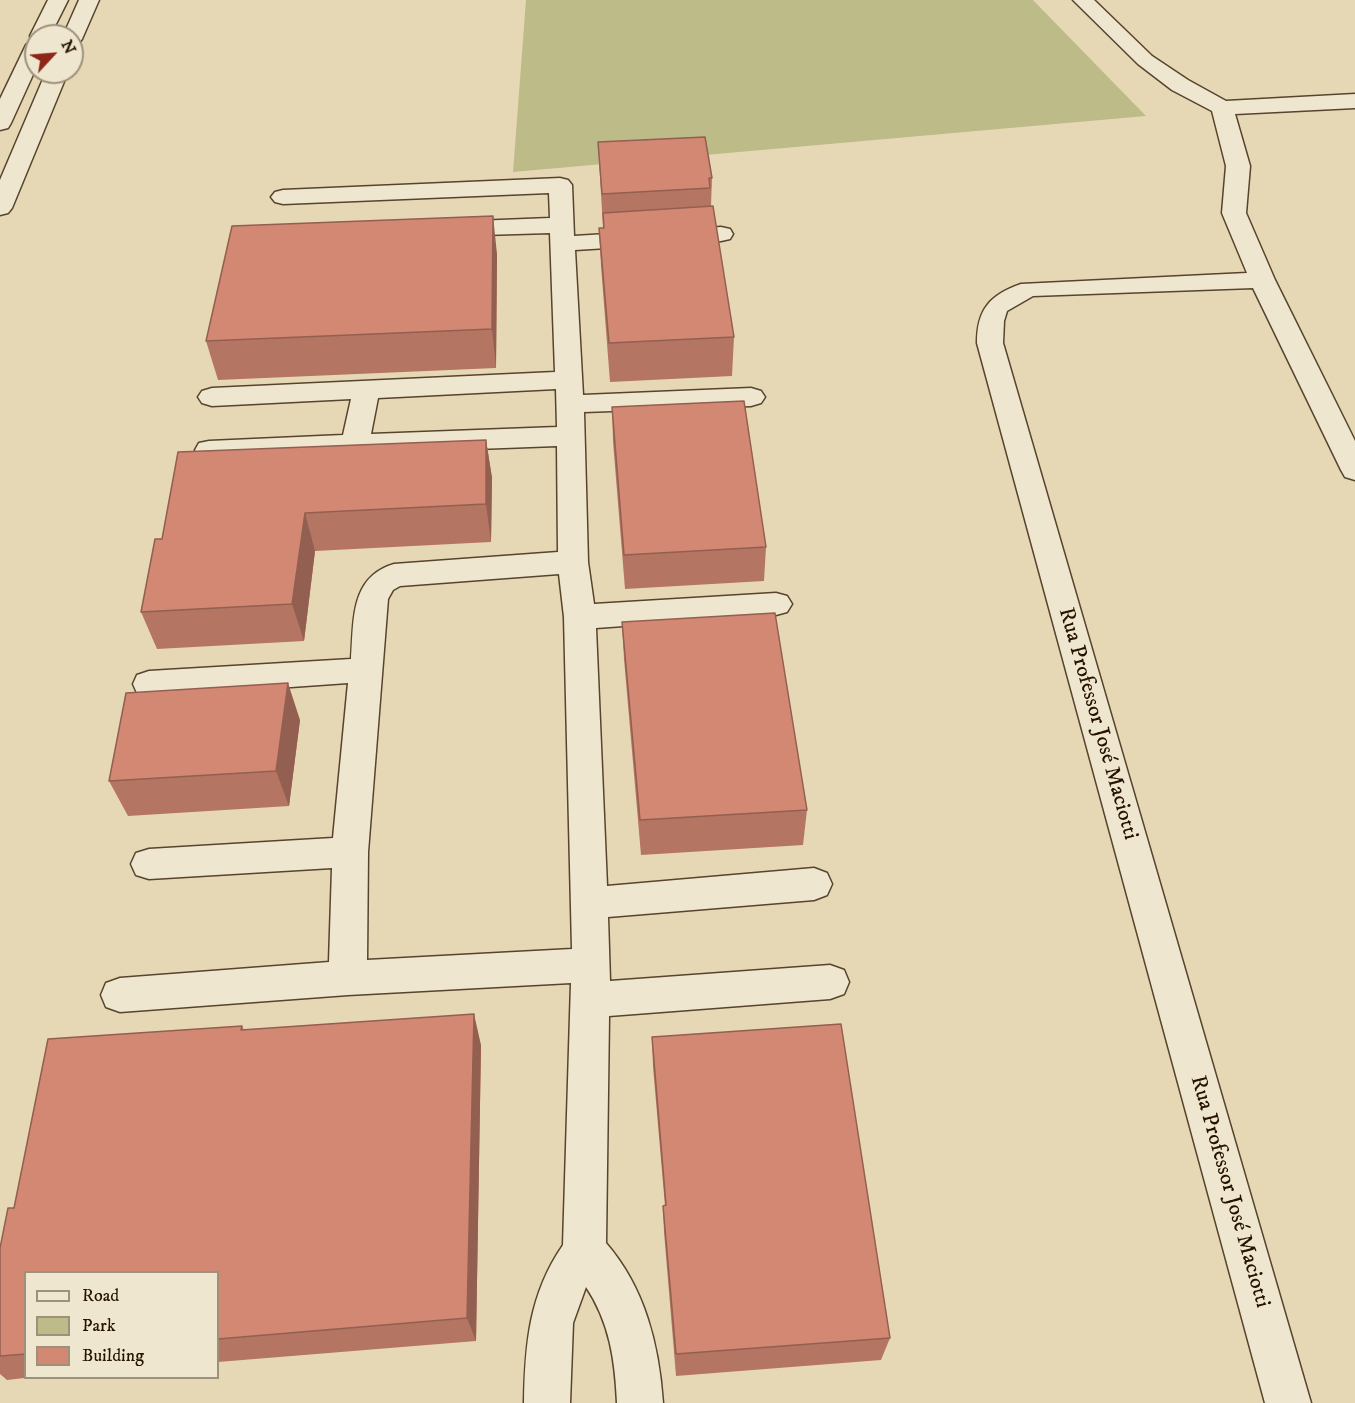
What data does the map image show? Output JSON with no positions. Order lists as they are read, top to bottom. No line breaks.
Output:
{"streets":{"street":["Rua Professor José Maciotti"]},"legend":["Road","Park","Building"],"north":"top right"}
